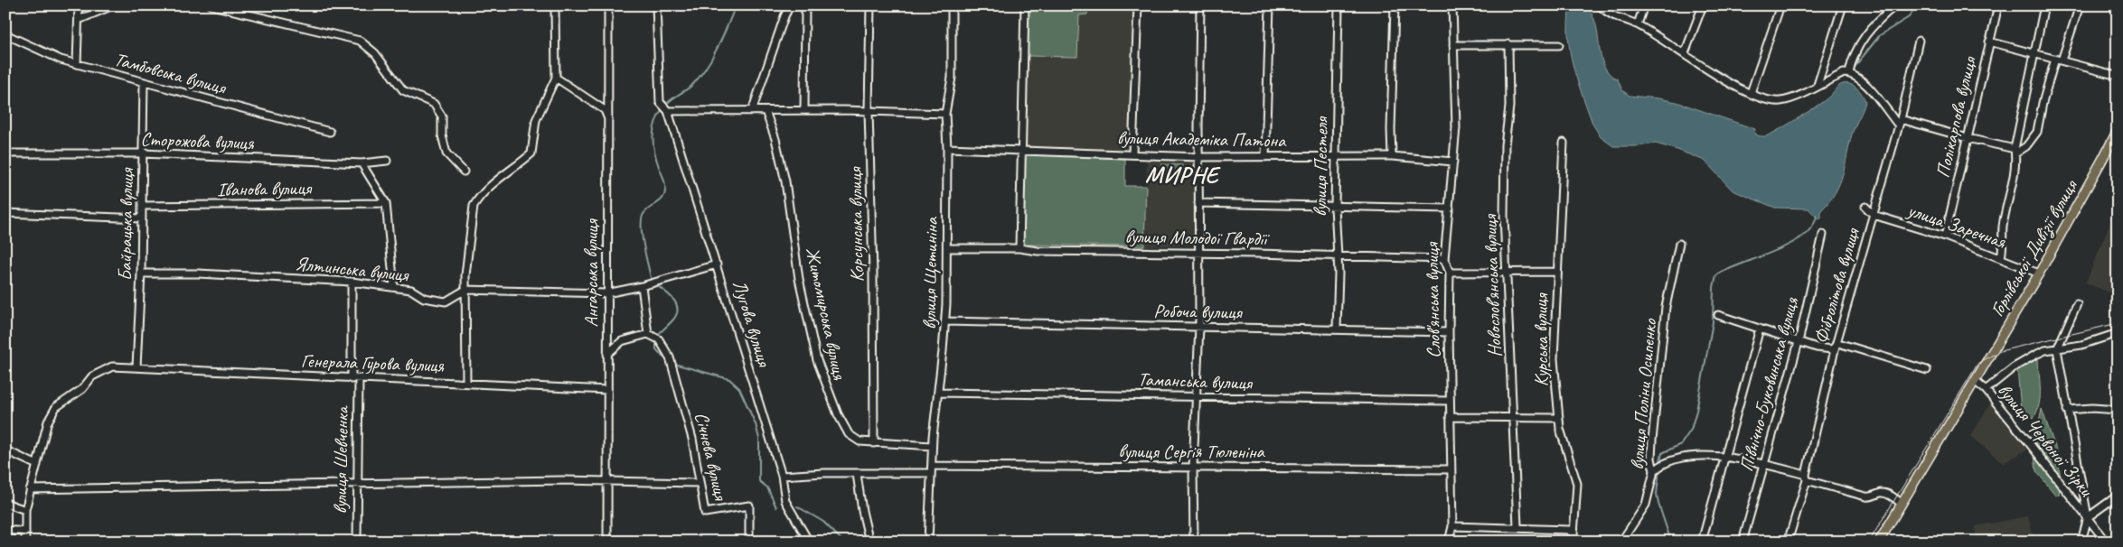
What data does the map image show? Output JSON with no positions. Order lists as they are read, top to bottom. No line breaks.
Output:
{"streets":{"main road":["Горлівської Дивізії вулиця"],"street":["Тамбовська вулиця","Полікарпова вулиця","вулиця Академіка Патона","Сторожова вулиця","вулиця Пестеля","Іванова вулиця","Байрацька вулиця","Корсунська вулиця","улица Заречная","вулиця Молодої Гвардії","Ялтинська вулиця","Ангарська вулиця","вулиця Щетиніна","Новослов'янська вулиця","Фібролітова вулиця","Слов'янська вулиця","Робоча вулиця","Житомирська вулиця","Лугова вулиця","Курська вулиця","Генерала Гурова вулиця","Таманська вулиця","Північно-Буковинська вулиця","вулиця Поліни Осипенко","вулиця Червоної Зірки","вулиця Сергія Тюленіна","Січнева вулиця","вулиця Шевченка"]},"crossings":[["Тамбовська вулиця","Байрацька вулиця"],["Полікарпова вулиця","улица Заречная"],["вулиця Академіка Патона","вулиця Пестеля"],["вулиця Академіка Патона","вулиця Щетиніна"],["вулиця Академіка Патона","Слов'янська вулиця"],["Сторожова вулиця","Байрацька вулиця"],["вулиця Пестеля","вулиця Молодої Гвардії"],["вулиця Пестеля","Робоча вулиця"],["Іванова вулиця","Байрацька вулиця"],["Байрацька вулиця","Ялтинська вулиця"],["Байрацька вулиця","Генерала Гурова вулиця"],["Корсунська вулиця","Житомирська вулиця"],["улица Заречная","Горлівської Дивізії вулиця"],["улица Заречная","Фібролітова вулиця"],["вулиця Молодої Гвардії","вулиця Щетиніна"],["вулиця Молодої Гвардії","Слов'янська вулиця"],["Горлівської Дивізії вулиця","вулиця Червоної Зірки"],["Ялтинська вулиця","вулиця Шевченка"],["Ангарська вулиця","Генерала Гурова вулиця"],["вулиця Щетиніна","Робоча вулиця"],["вулиця Щетиніна","Житомирська вулиця"],["вулиця Щетиніна","Таманська вулиця"],["вулиця Щетиніна","вулиця Сергія Тюленіна"],["Слов'янська вулиця","Робоча вулиця"],["Слов'янська вулиця","Таманська вулиця"],["Слов'янська вулиця","вулиця Сергія Тюленіна"],["Генерала Гурова вулиця","вулиця Шевченка"]],"districts":["МИРНЕ"]}
